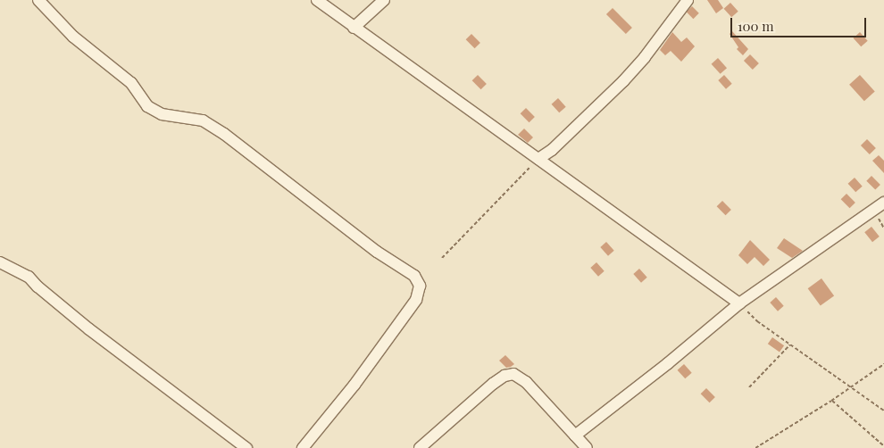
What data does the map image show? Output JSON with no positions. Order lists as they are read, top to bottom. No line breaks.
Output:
{"scale_bar":"100 m"}
